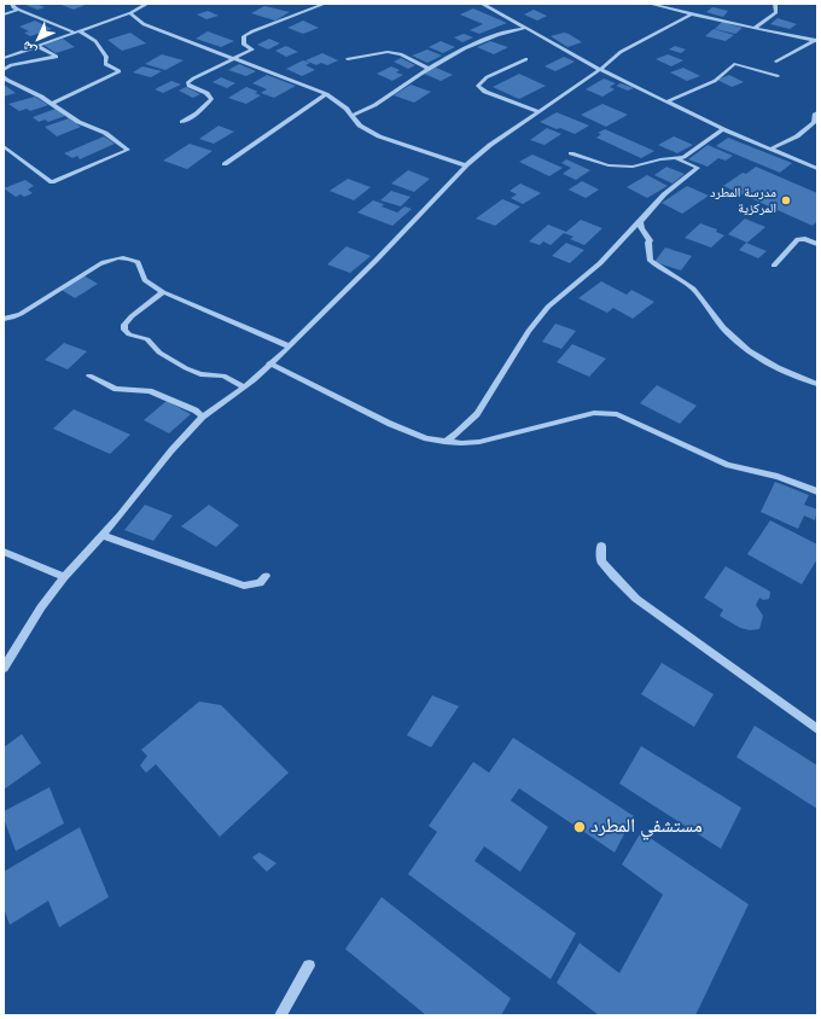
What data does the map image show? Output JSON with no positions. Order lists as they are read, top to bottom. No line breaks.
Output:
{"places":["مدرسة المطرد المركزية","مستشفي المطرد"],"north":"bottom left"}
